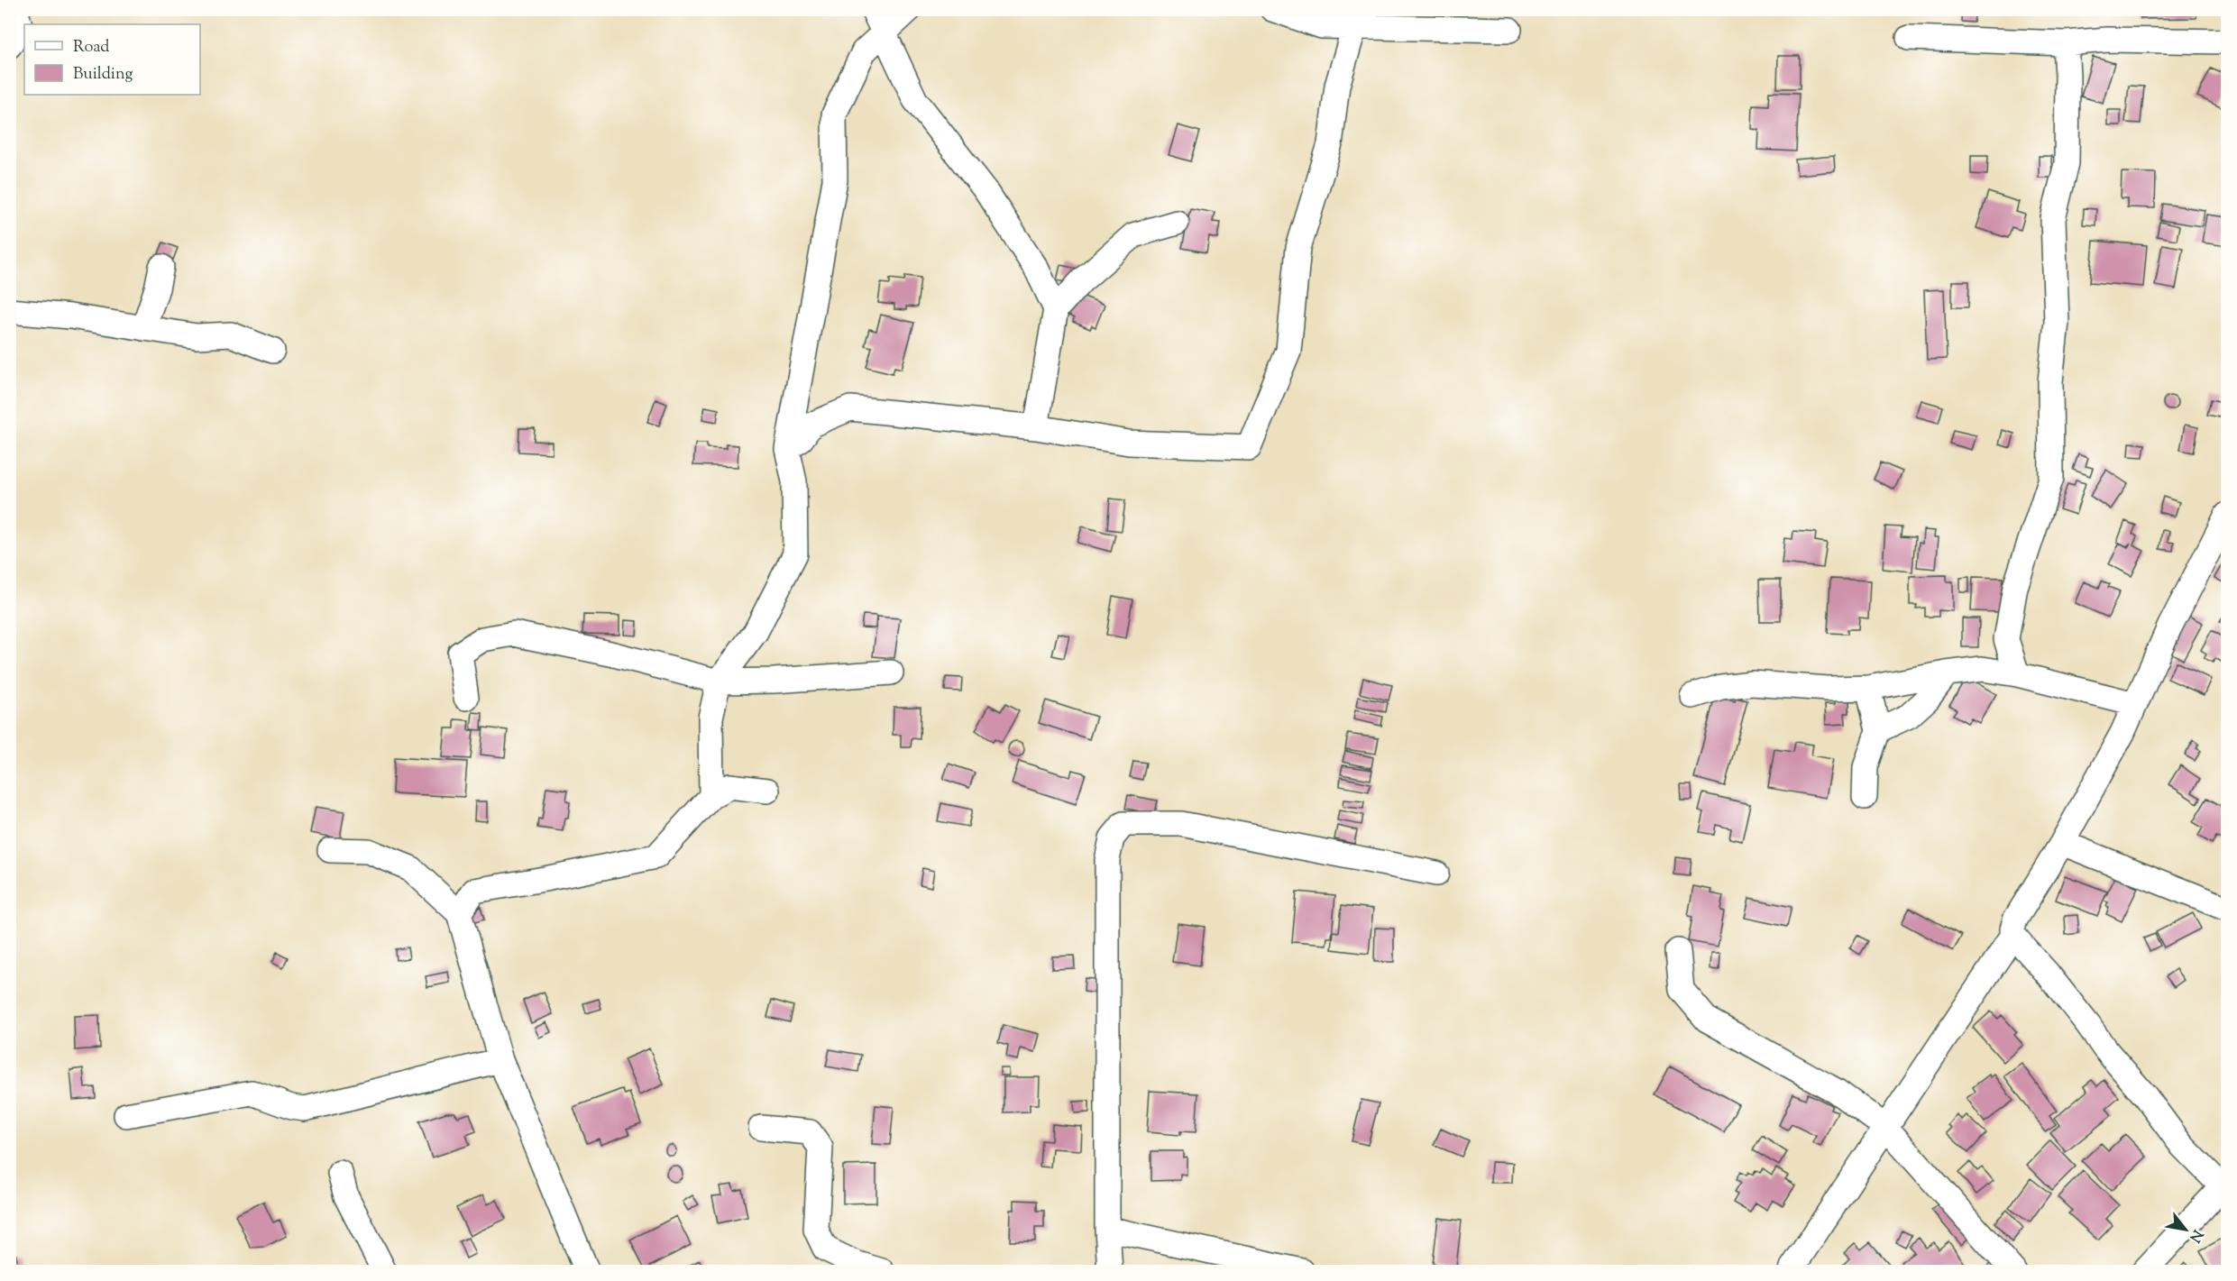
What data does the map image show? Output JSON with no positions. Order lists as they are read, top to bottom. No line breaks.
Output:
{"legend":["Road","Building"],"north":"bottom right"}
